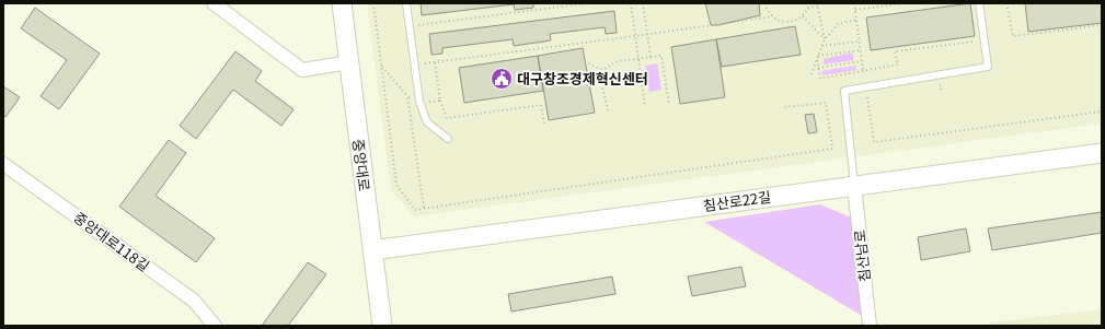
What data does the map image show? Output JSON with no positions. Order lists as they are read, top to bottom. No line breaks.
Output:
{"streets":{"street":["중앙대로","침산로22길","중앙대로118길","침산남로"]},"crossings":[["중앙대로","침산로22길"],["침산로22길","침산남로"]],"places":{"public building":["대구창조경제혁신센터"]}}
